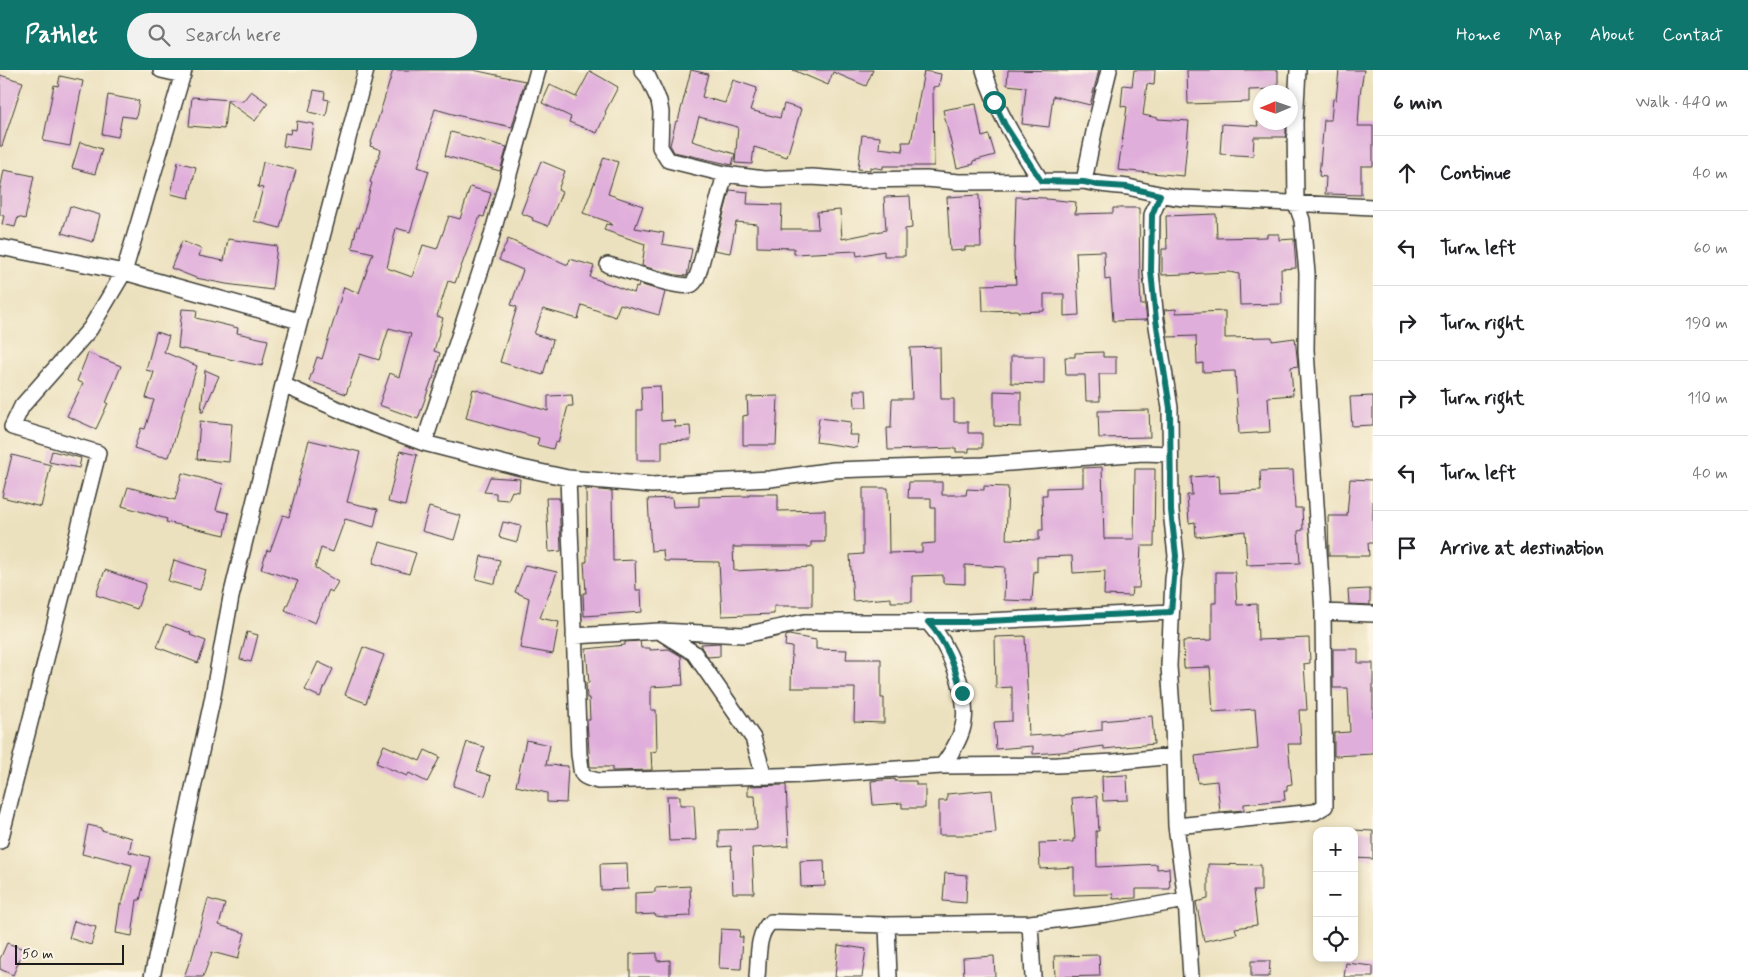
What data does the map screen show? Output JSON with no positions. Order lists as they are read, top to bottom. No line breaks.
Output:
{"scale_bar":"50 m","north":"left","page":{"header":"Pathlet","search":"Search here","nav":["Home","Map","About","Contact"],"heading":["6 min","Walk · 440 m"],"list":[["Continue","40 m"],["Turn left","60 m"],["Turn right","190 m"],["Turn right","110 m"],["Turn left","40 m"],"Arrive at destination"],"map_buttons":["+","−"],"scale":"50 m"}}
